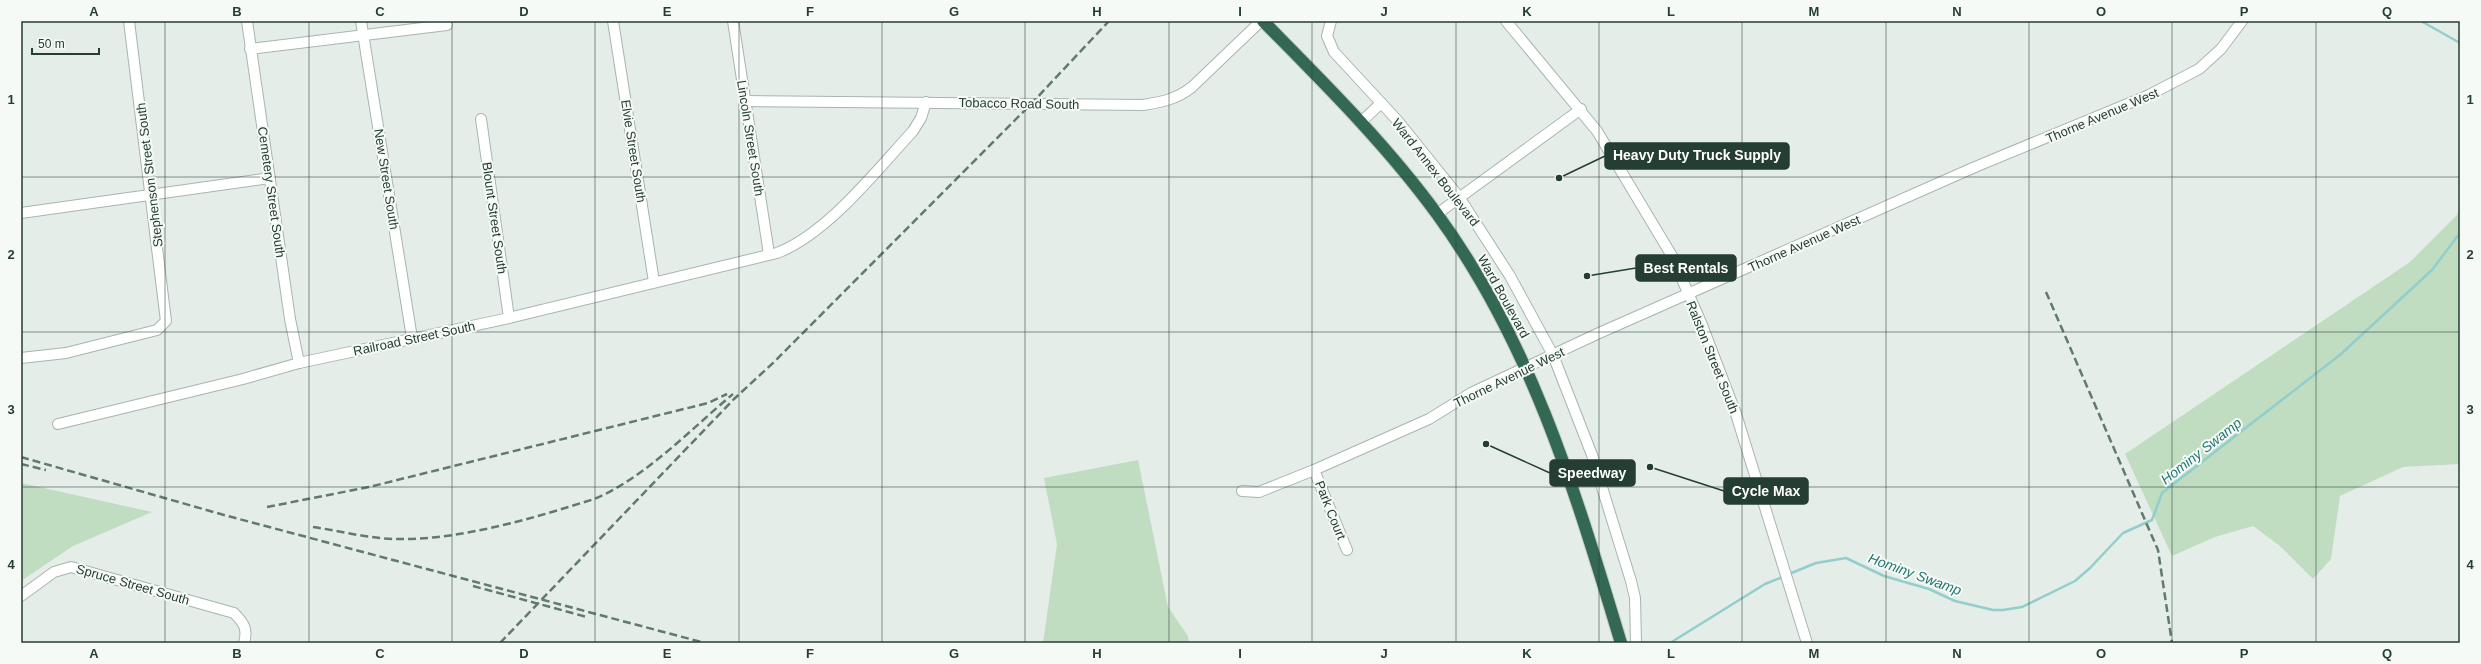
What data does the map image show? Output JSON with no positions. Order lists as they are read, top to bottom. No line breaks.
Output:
{"streets":{"highway":["Ward Boulevard"],"street":["Tobacco Road South","Thorne Avenue West","Lincoln Street South","Elvie Street South","Ward Annex Boulevard","Stephenson Street South","New Street South","Cemetery Street South","Blount Street South","Railroad Street South","Ralston Street South","Park Court","Spruce Street South"]},"crossings":[["Tobacco Road South","Lincoln Street South"],["Tobacco Road South","Ward Boulevard"],["Tobacco Road South","Railroad Street South"],["Thorne Avenue West","Ward Annex Boulevard"],["Thorne Avenue West","Ward Boulevard"],["Thorne Avenue West","Ralston Street South"],["Thorne Avenue West","Park Court"],["Lincoln Street South","Railroad Street South"],["Elvie Street South","Railroad Street South"],["New Street South","Railroad Street South"],["Cemetery Street South","Railroad Street South"],["Blount Street South","Railroad Street South"]],"water":["Hominy Swamp"],"places":["Heavy Duty Truck Supply","Best Rentals","Speedway","Cycle Max"],"scale_bar":"50 m","grid":{"columns":["A","B","C","D","E","F","G","H","I","J","K","L","M","N","O","P","Q"],"rows":["1","2","3","4"]}}
